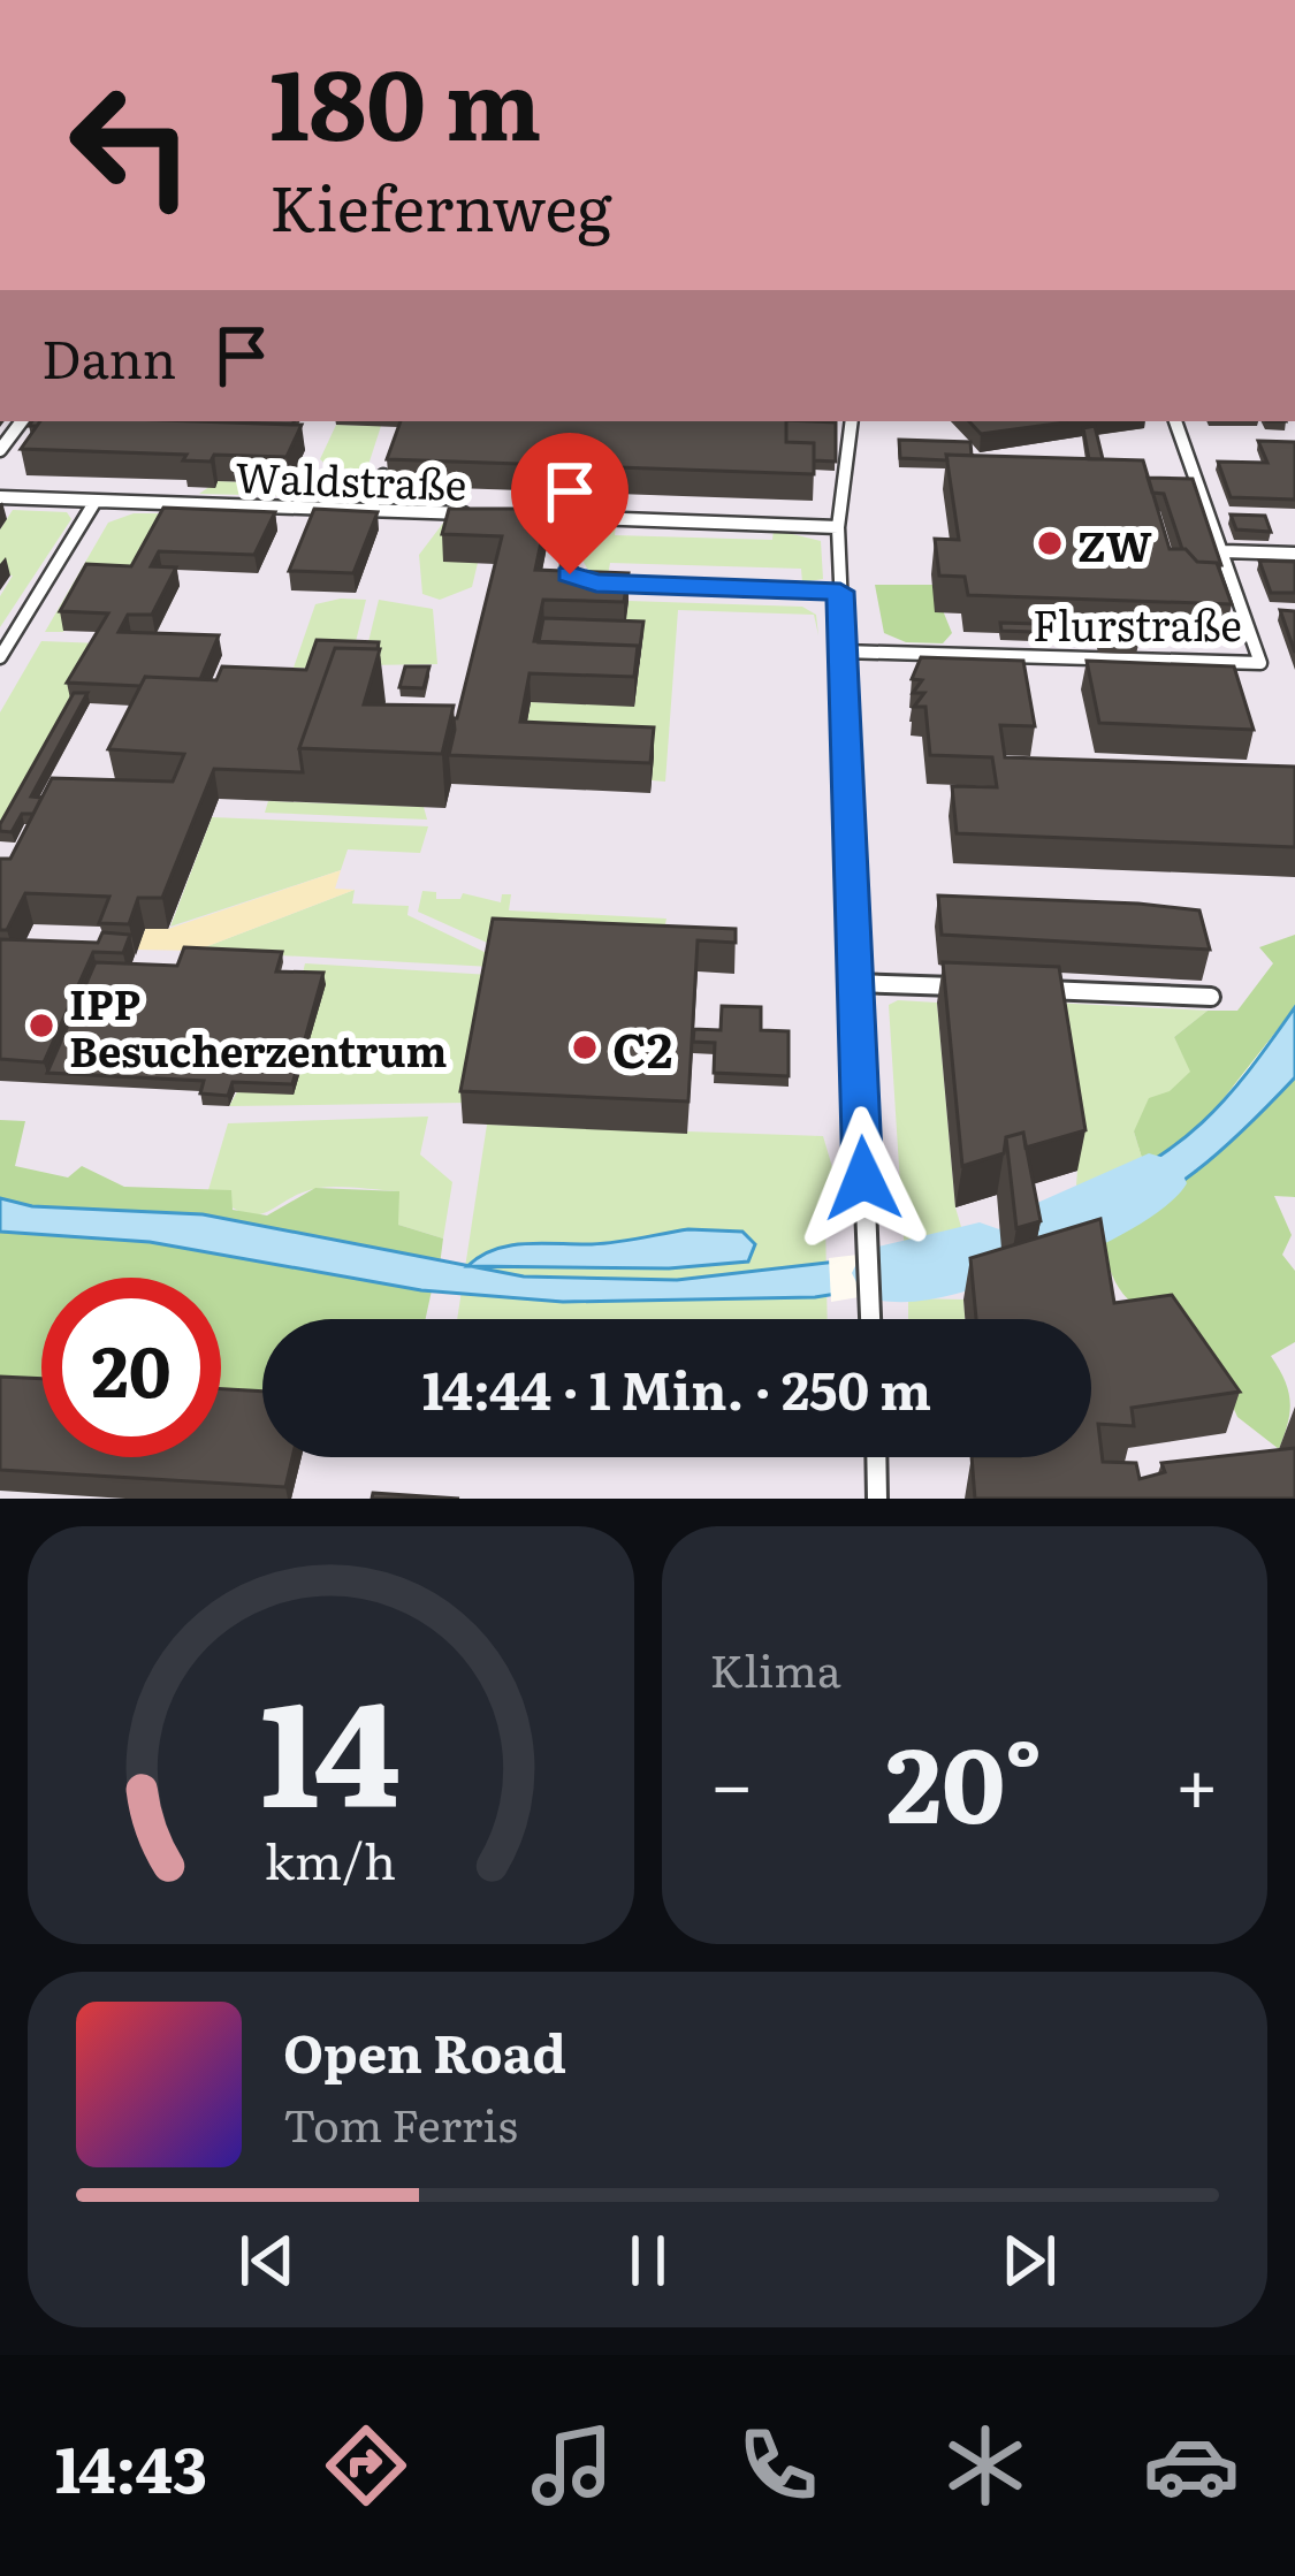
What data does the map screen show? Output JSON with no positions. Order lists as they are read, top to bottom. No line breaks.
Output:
{"streets":{"lane":["Waldstraße","Flurstraße"]},"places":["ZW","IPP Besucherzentrum","C2"],"page":{"turn":["180 m","Kiefernweg"],"then":"Dann","limit":"20","trip":"14:44 · 1 Min. · 250 m","tile":"Klima","heat":["−","20°","+"],"song":["Open Road","Tom Ferris"],"tabs":"14:43","gauge":["14","km/h"]}}
